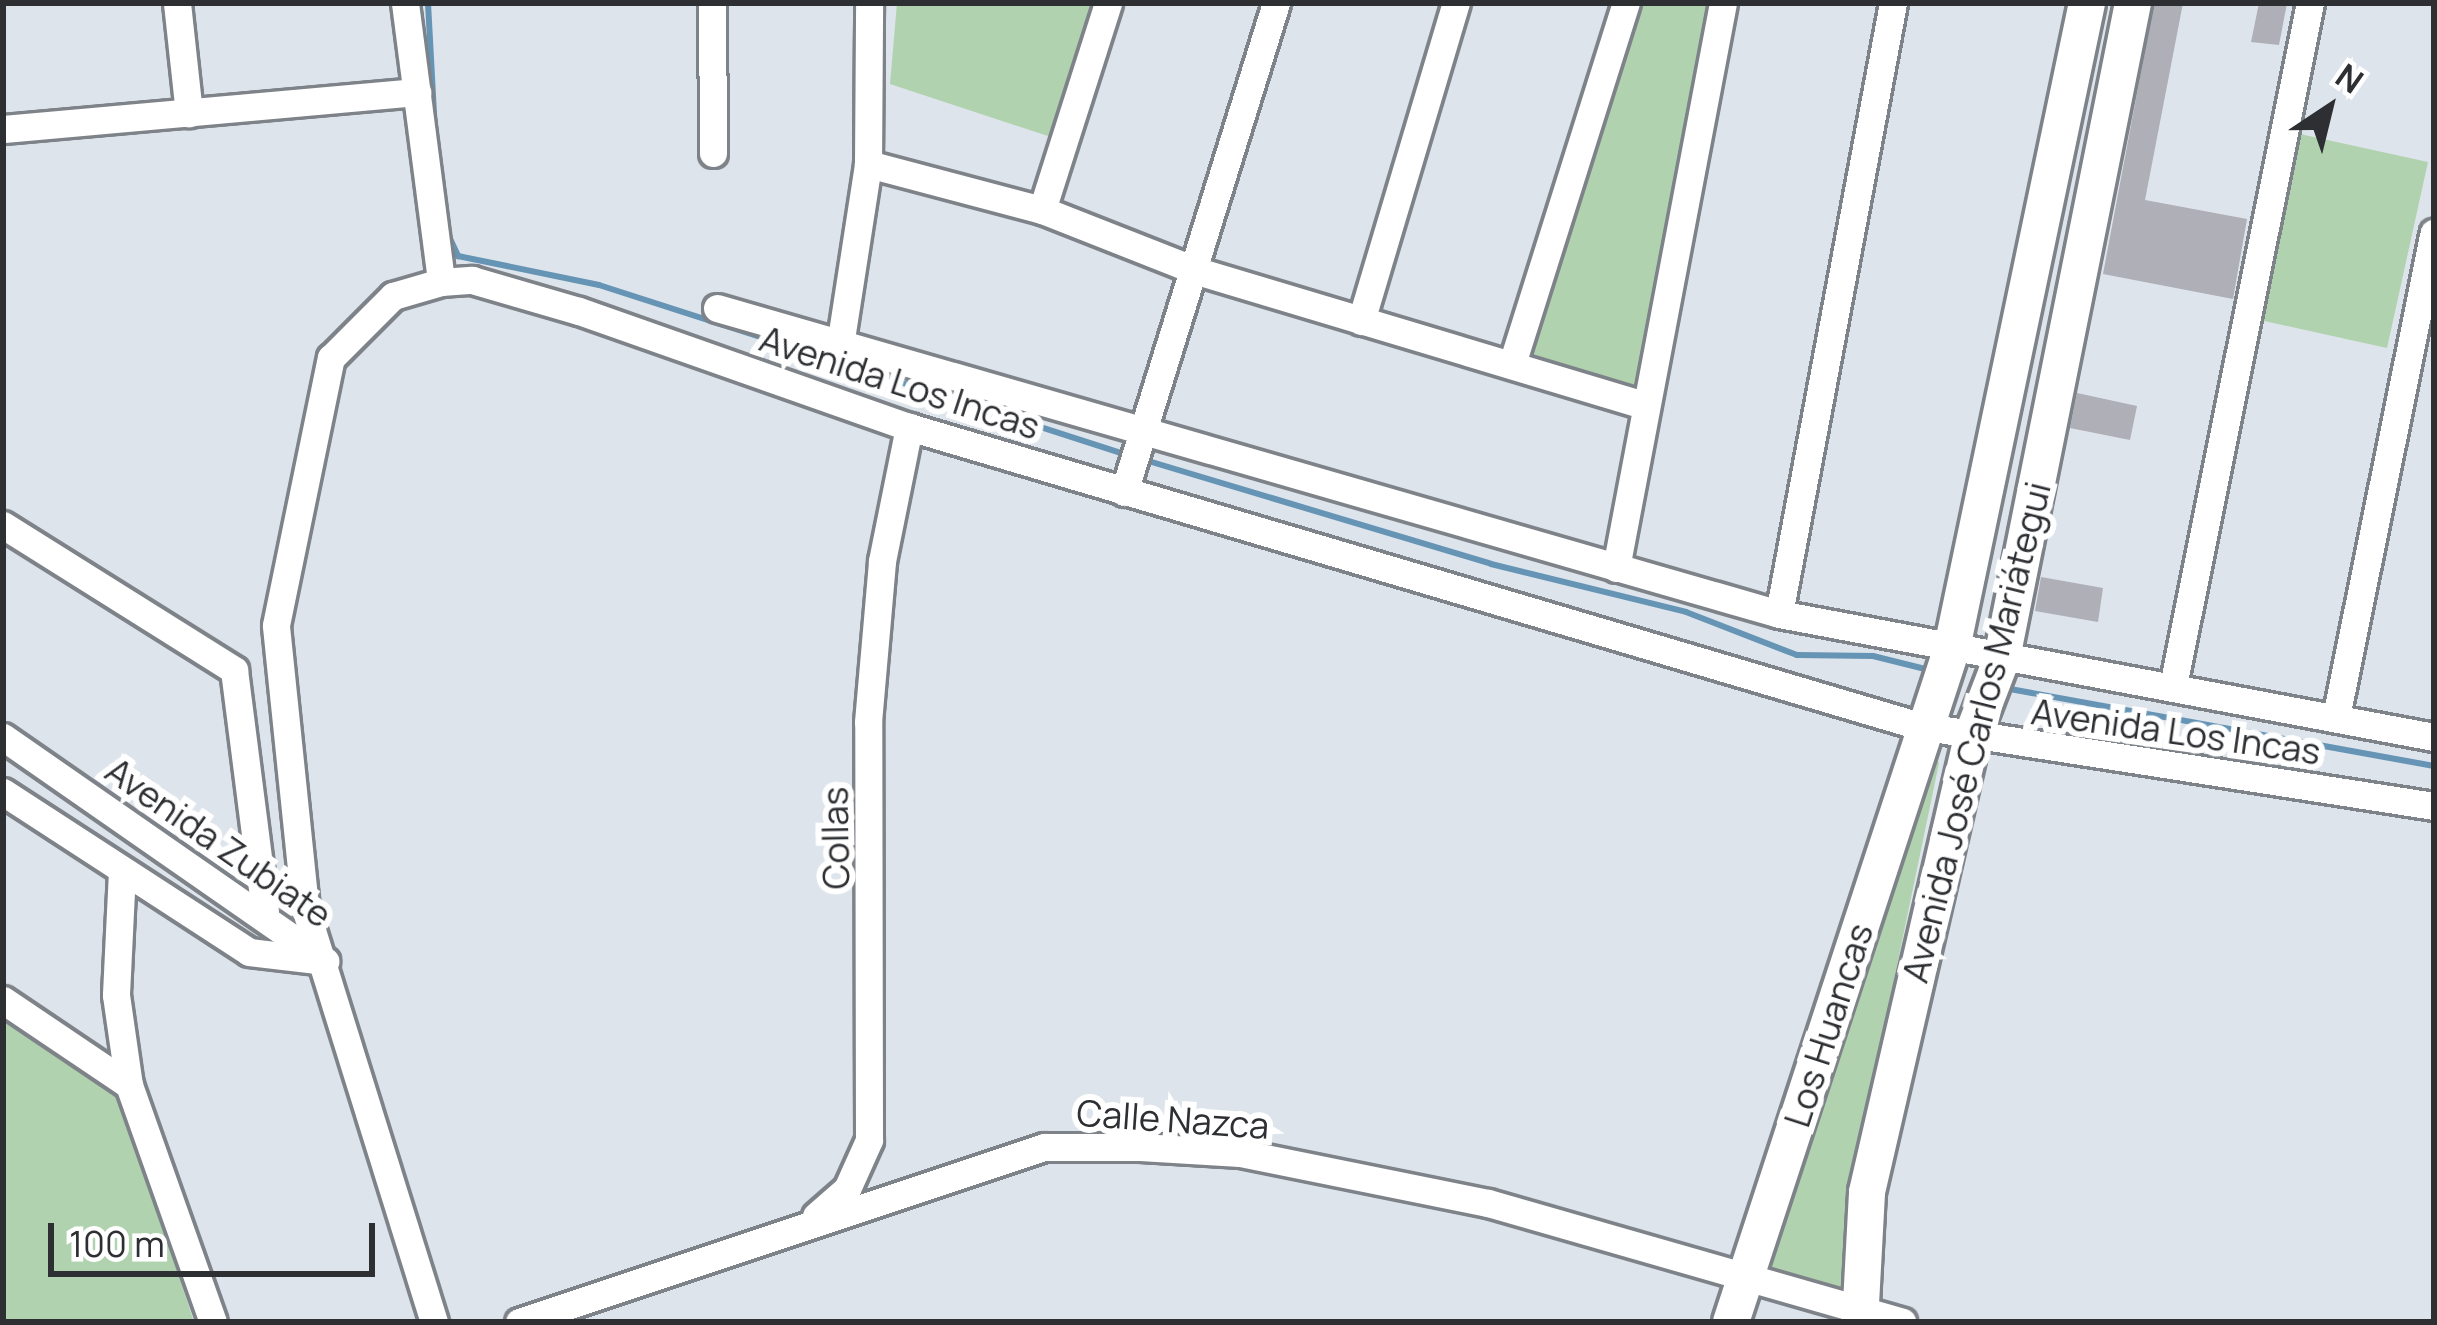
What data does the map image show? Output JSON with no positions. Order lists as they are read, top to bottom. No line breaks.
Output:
{"streets":{"main road":["Avenida José Carlos Mariátegui","Los Huancas"],"street":["Avenida Los Incas","Collas","Avenida Zubiate","Calle Nazca"]},"crossings":[["Avenida Los Incas","Avenida José Carlos Mariátegui"],["Avenida Los Incas","Collas"],["Avenida Los Incas","Avenida Zubiate"],["Avenida Los Incas","Los Huancas"],["Avenida José Carlos Mariátegui","Los Huancas"],["Avenida José Carlos Mariátegui","Calle Nazca"],["Collas","Calle Nazca"],["Los Huancas","Calle Nazca"]],"scale_bar":"100 m","north":"top right"}
